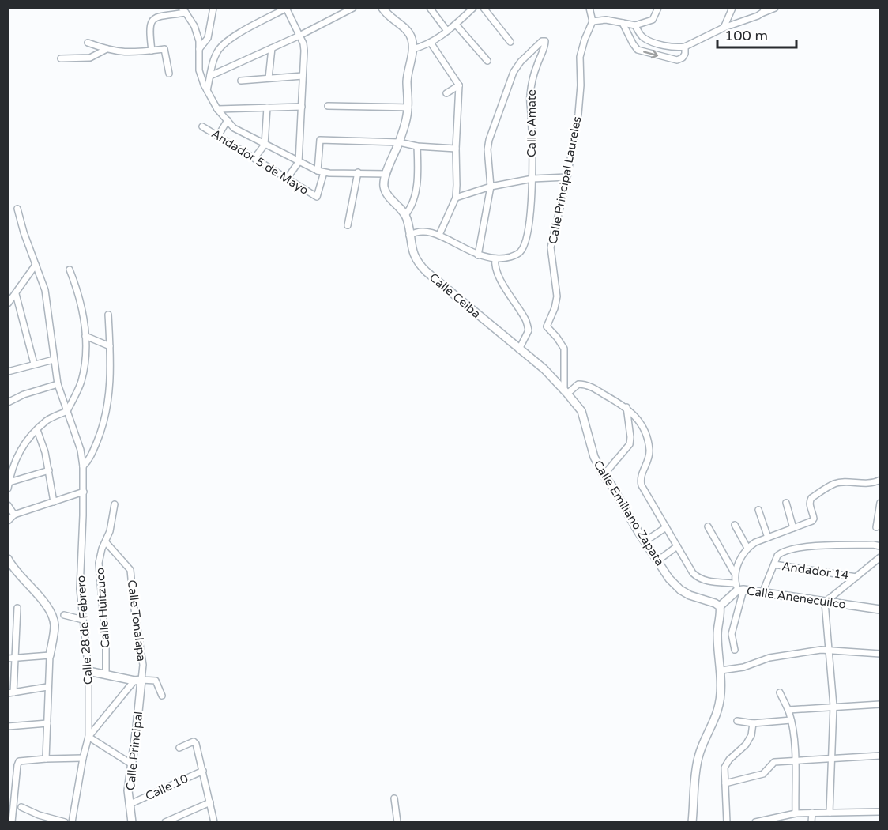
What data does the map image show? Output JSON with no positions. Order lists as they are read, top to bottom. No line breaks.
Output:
{"streets":{"street":["Calle Amate","Andador 5 de Mayo","Calle Principal Laureles","Calle Ceiba","Calle Emiliano Zapata","Andador 14","Calle Anenecuilco","Calle Huitzuco","Calle Tonalapa","Calle 28 de Febrero","Calle Principal","Calle 10"]},"crossings":[["Calle Principal Laureles","Calle Ceiba"],["Calle Principal Laureles","Calle Emiliano Zapata"],["Calle Ceiba","Calle Emiliano Zapata"],["Calle Emiliano Zapata","Calle Anenecuilco"],["Calle Huitzuco","Calle Tonalapa"],["Calle Tonalapa","Calle Principal"],["Calle Principal","Calle 10"]],"scale_bar":"100 m"}
